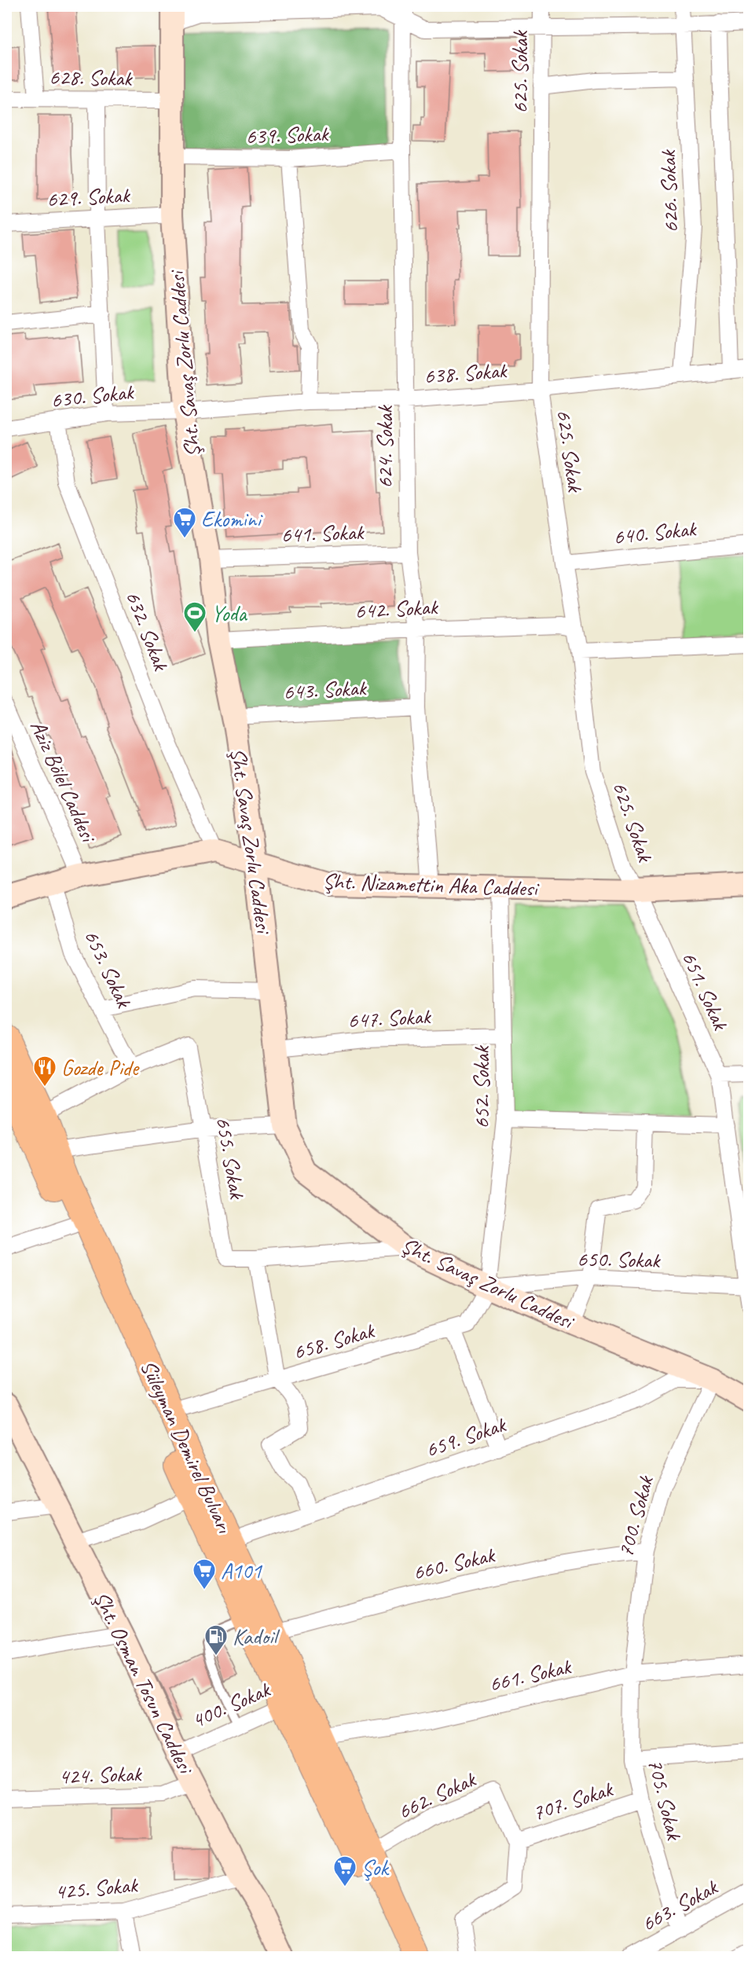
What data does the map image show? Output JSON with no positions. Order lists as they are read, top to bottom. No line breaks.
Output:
{"streets":{"main road":["Süleyman Demirel Bulvarı"],"street":["625. Sokak","628. Sokak","639. Sokak","626. Sokak","629. Sokak","Şht. Savaş Zorlu Caddesi","638. Sokak","630. Sokak","624. Sokak","640. Sokak","641. Sokak","642. Sokak","632. Sokak","643. Sokak","Aziz Bölel Caddesi","Şht. Nizamettin Aka Caddesi","653. Sokak","651. Sokak","647. Sokak","652. Sokak","655. Sokak","650. Sokak","658. Sokak","659. Sokak","700. Sokak","660. Sokak","661. Sokak","Şht. Osman Tosun Caddesi","400. Sokak","424. Sokak","662. Sokak","705. Sokak","707. Sokak","425. Sokak","663. Sokak"]},"crossings":[["625. Sokak","638. Sokak"],["625. Sokak","640. Sokak"],["625. Sokak","642. Sokak"],["625. Sokak","Şht. Nizamettin Aka Caddesi"],["625. Sokak","651. Sokak"],["628. Sokak","Şht. Savaş Zorlu Caddesi"],["639. Sokak","Şht. Savaş Zorlu Caddesi"],["639. Sokak","624. Sokak"],["626. Sokak","638. Sokak"],["629. Sokak","Şht. Savaş Zorlu Caddesi"],["Şht. Savaş Zorlu Caddesi","638. Sokak"],["Şht. Savaş Zorlu Caddesi","630. Sokak"],["Şht. Savaş Zorlu Caddesi","641. Sokak"],["Şht. Savaş Zorlu Caddesi","642. Sokak"],["Şht. Savaş Zorlu Caddesi","643. Sokak"],["Şht. Savaş Zorlu Caddesi","Şht. Nizamettin Aka Caddesi"],["Şht. Savaş Zorlu Caddesi","647. Sokak"],["Şht. Savaş Zorlu Caddesi","652. Sokak"],["Şht. Savaş Zorlu Caddesi","655. Sokak"],["Şht. Savaş Zorlu Caddesi","650. Sokak"],["Şht. Savaş Zorlu Caddesi","658. Sokak"],["Şht. Savaş Zorlu Caddesi","659. Sokak"],["Şht. Savaş Zorlu Caddesi","700. Sokak"],["638. Sokak","630. Sokak"],["638. Sokak","624. Sokak"],["630. Sokak","632. Sokak"],["624. Sokak","641. Sokak"],["624. Sokak","642. Sokak"],["624. Sokak","643. Sokak"],["624. Sokak","Şht. Nizamettin Aka Caddesi"],["632. Sokak","Şht. Nizamettin Aka Caddesi"],["Aziz Bölel Caddesi","Şht. Nizamettin Aka Caddesi"],["Şht. Nizamettin Aka Caddesi","653. Sokak"],["Şht. Nizamettin Aka Caddesi","651. Sokak"],["Şht. Nizamettin Aka Caddesi","652. Sokak"],["653. Sokak","655. Sokak"],["651. Sokak","650. Sokak"],["647. Sokak","652. Sokak"],["652. Sokak","650. Sokak"],["652. Sokak","658. Sokak"],["655. Sokak","Süleyman Demirel Bulvarı"],["650. Sokak","658. Sokak"],["658. Sokak","Süleyman Demirel Bulvarı"],["659. Sokak","Süleyman Demirel Bulvarı"],["659. Sokak","700. Sokak"],["Süleyman Demirel Bulvarı","660. Sokak"],["Süleyman Demirel Bulvarı","661. Sokak"],["Süleyman Demirel Bulvarı","400. Sokak"],["Süleyman Demirel Bulvarı","662. Sokak"],["700. Sokak","660. Sokak"],["700. Sokak","661. Sokak"],["700. Sokak","705. Sokak"],["661. Sokak","705. Sokak"],["Şht. Osman Tosun Caddesi","400. Sokak"],["Şht. Osman Tosun Caddesi","424. Sokak"],["Şht. Osman Tosun Caddesi","425. Sokak"],["662. Sokak","707. Sokak"],["705. Sokak","707. Sokak"],["705. Sokak","663. Sokak"]],"places":{"supermarket":["Ekomini","A101","Şok"],"sports":["Yoda"],"restaurant":["Gozde Pide"],"fuel station":["Kadoil"]}}
